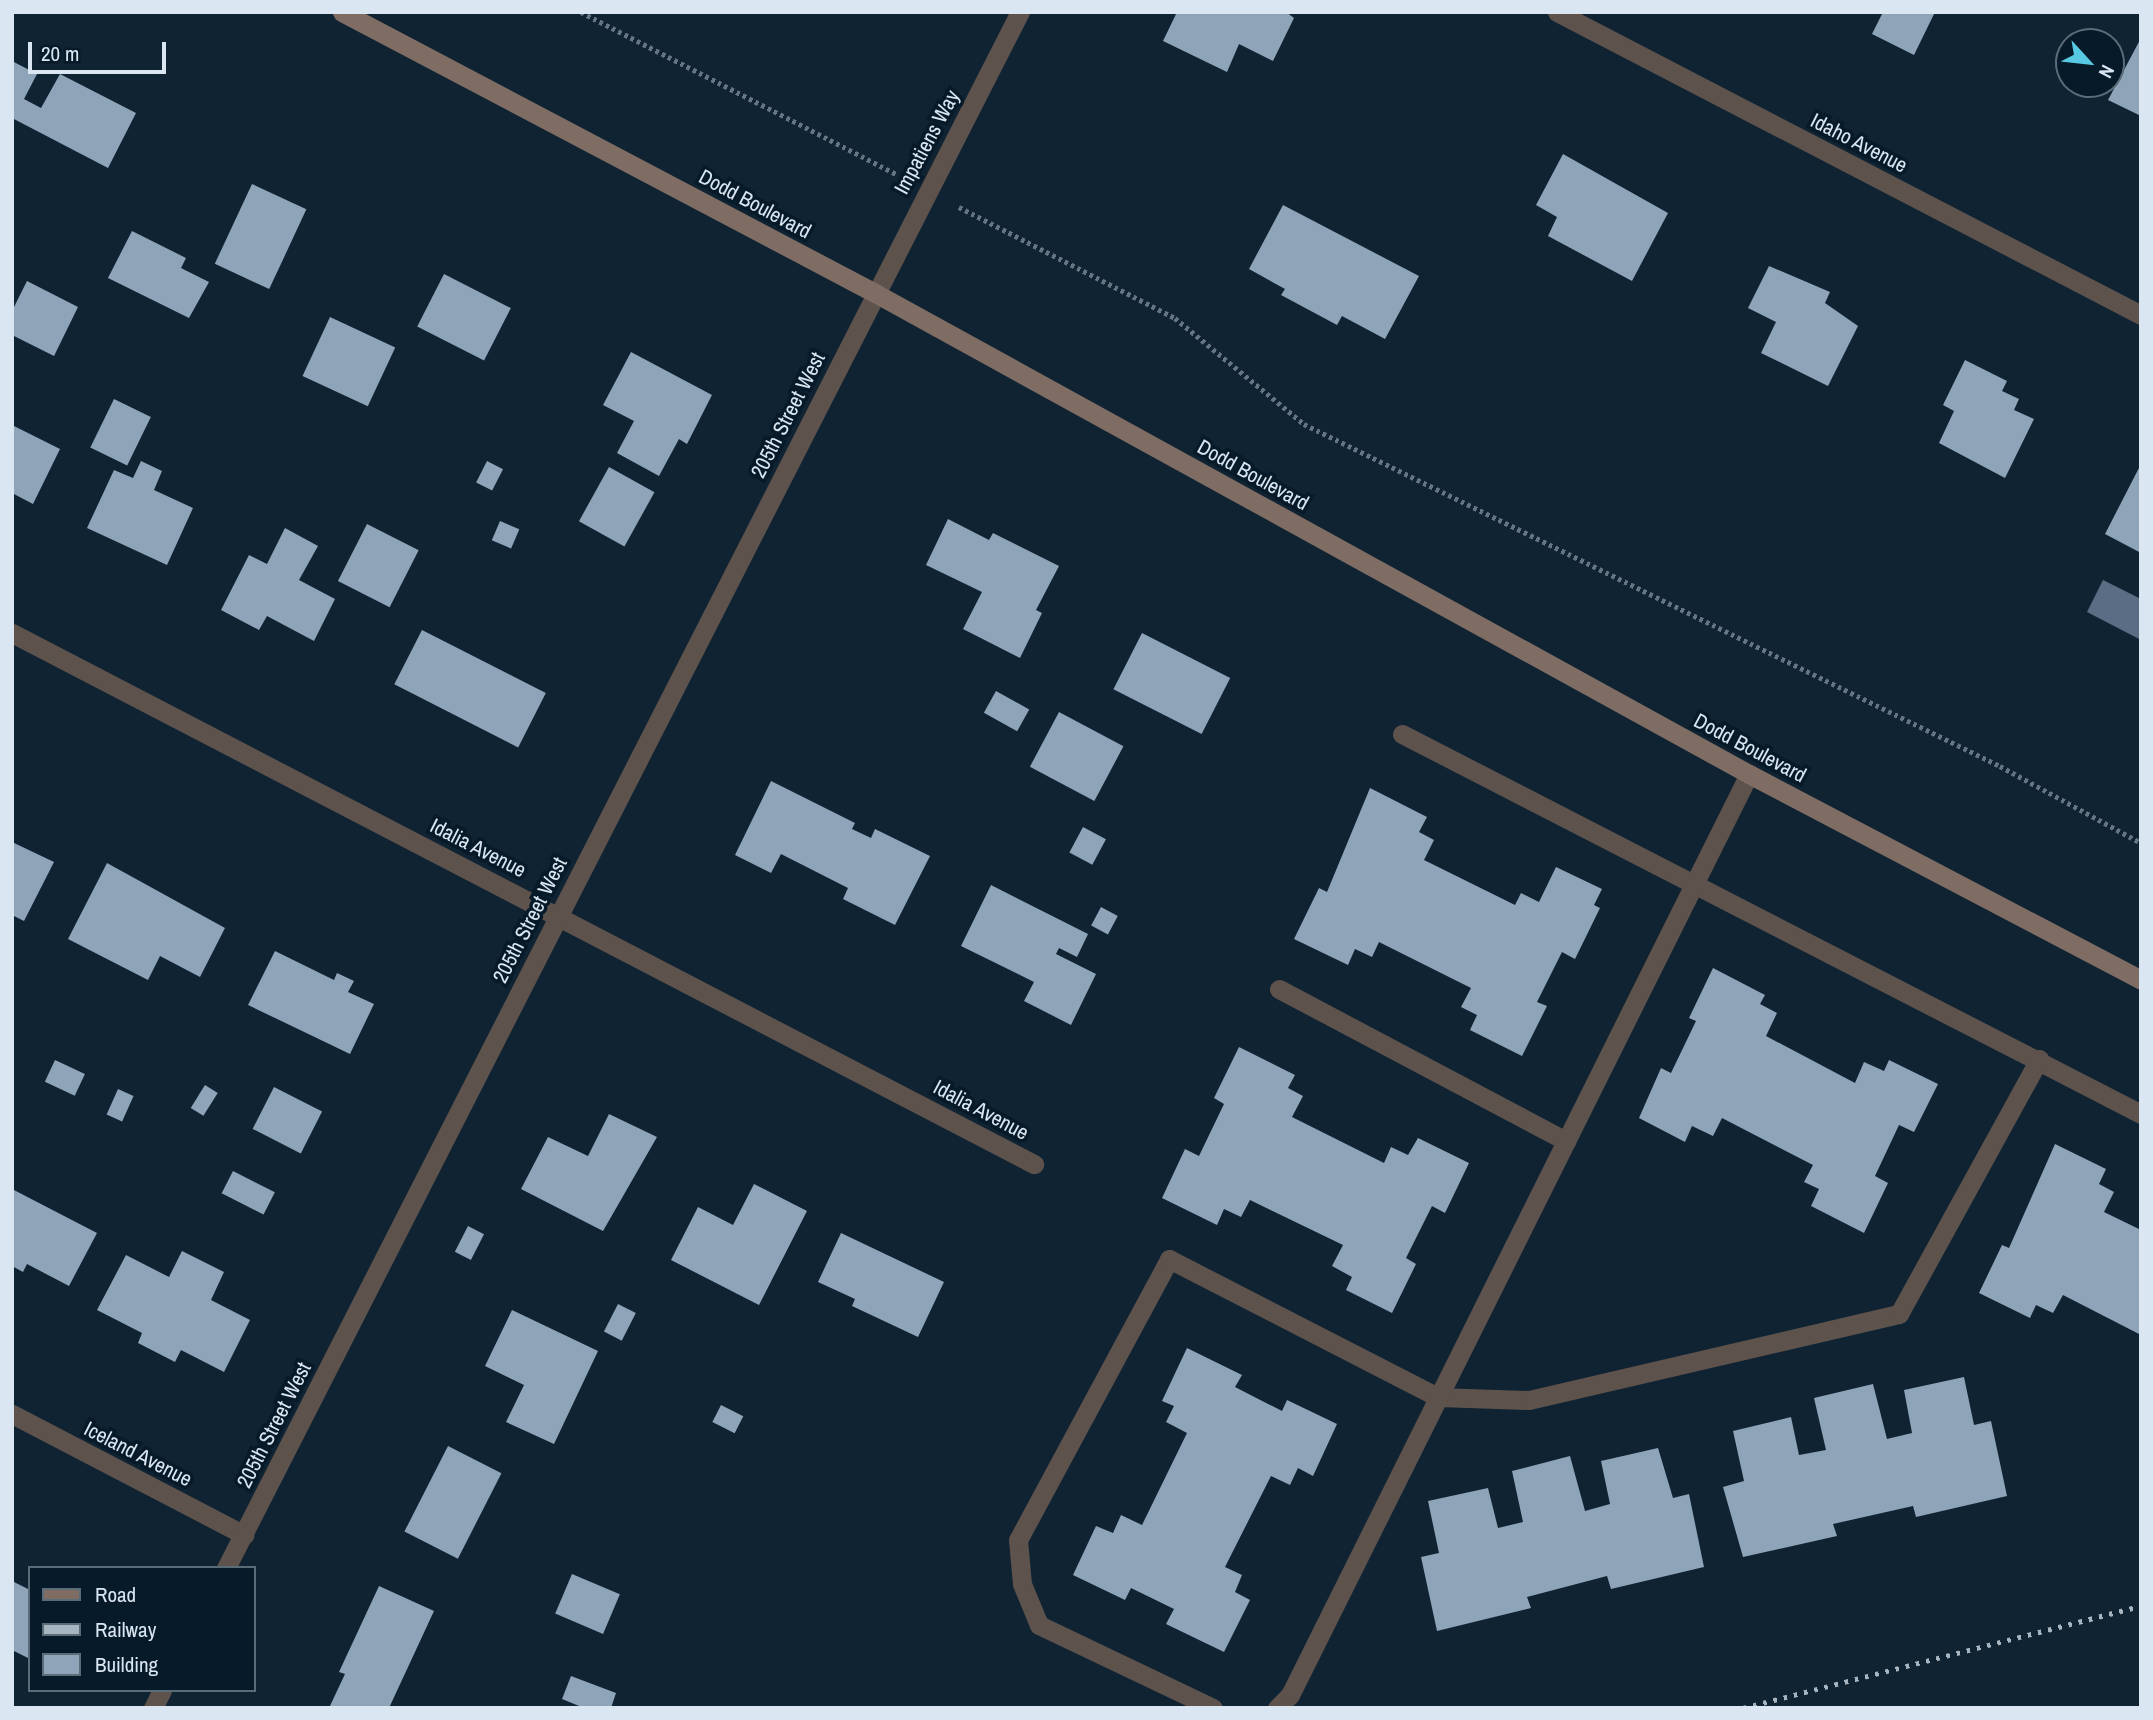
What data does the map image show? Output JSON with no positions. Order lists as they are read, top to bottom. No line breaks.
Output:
{"streets":{"main road":["Dodd Boulevard"],"street":["Impatiens Way","Idaho Avenue","205th Street West","Idalia Avenue","Iceland Avenue"]},"crossings":[["Impatiens Way","Dodd Boulevard"],["Impatiens Way","205th Street West"],["Dodd Boulevard","205th Street West"],["205th Street West","Idalia Avenue"],["205th Street West","Iceland Avenue"]],"legend":["Road","Railway","Building"],"scale_bar":"20 m","north":"bottom right"}
